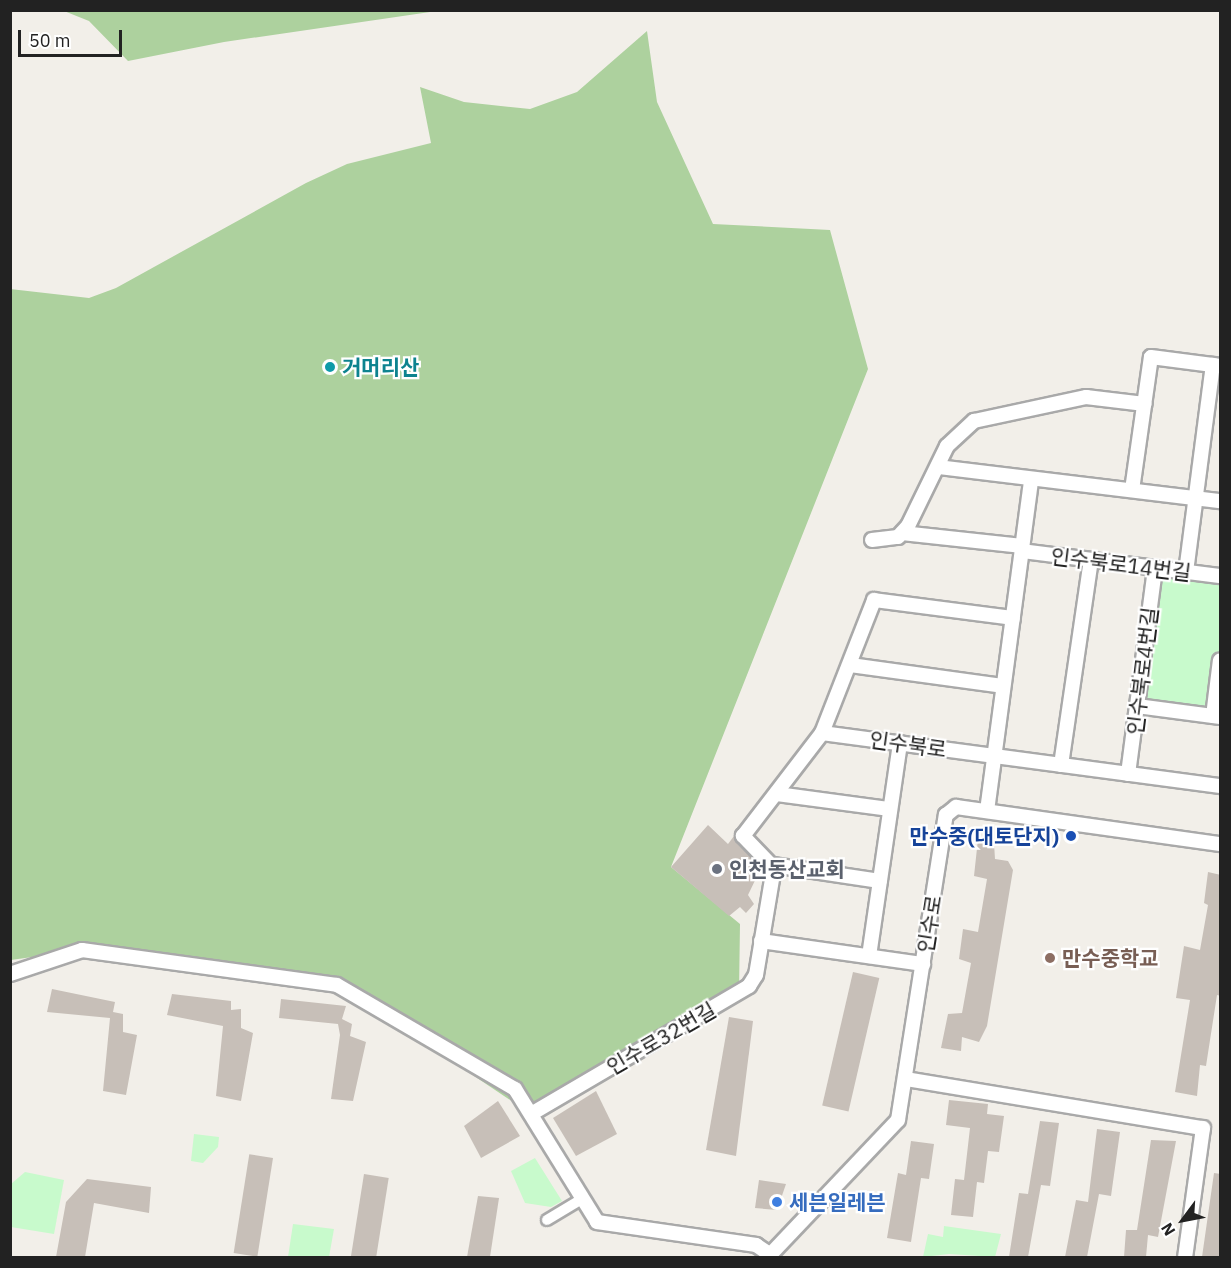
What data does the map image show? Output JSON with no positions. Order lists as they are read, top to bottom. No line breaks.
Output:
{"streets":{"street":["인수북로14번길","인수북로4번길","인수북로","인수로","인수로32번길"]},"crossings":[["인수북로14번길","인수북로4번길"]],"places":["거머리산","만수중(대토단지)","인천동산교회","만수중학교","세븐일레븐"],"scale_bar":"50 m","north":"bottom left"}
